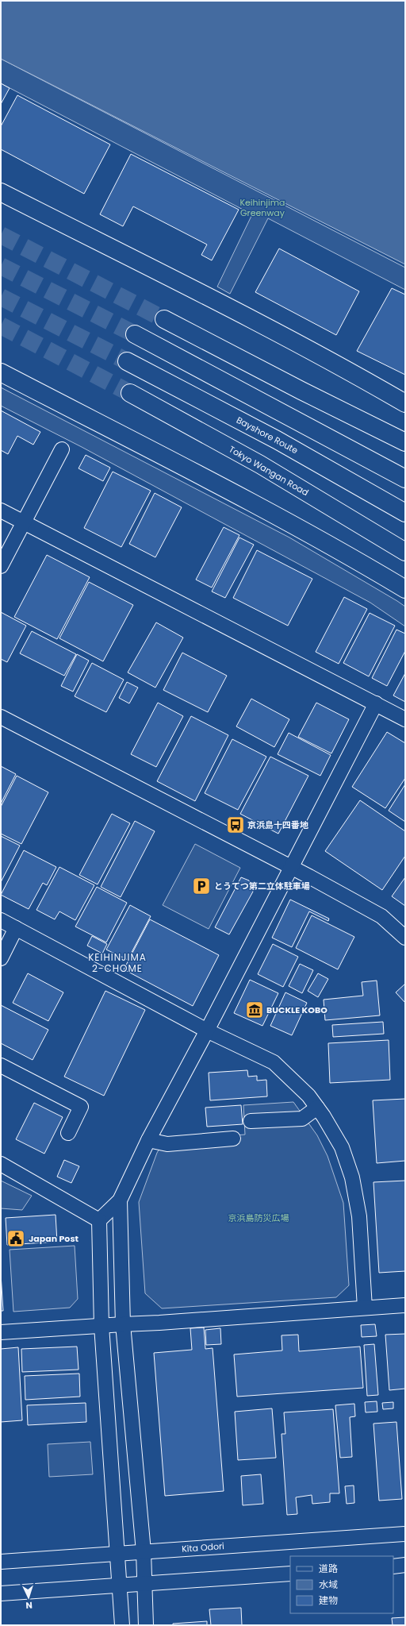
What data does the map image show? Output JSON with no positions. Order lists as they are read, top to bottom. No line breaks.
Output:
{"streets":{"highway":["Bayshore Route","Tokyo Wangan Road"],"street":["Kita Odori"]},"districts":["KEIHINJIMA 2-CHOME"],"parks":["Keihinjima Greenway","京浜島防災広場"],"places":{"bus stop":["京浜島十四番地"],"parking":["とうてつ第二立体駐車場"],"museum":["BUCKLE KOBO"],"public building":["Japan Post"]},"legend":["道路","水域","建物"],"north":"bottom"}
